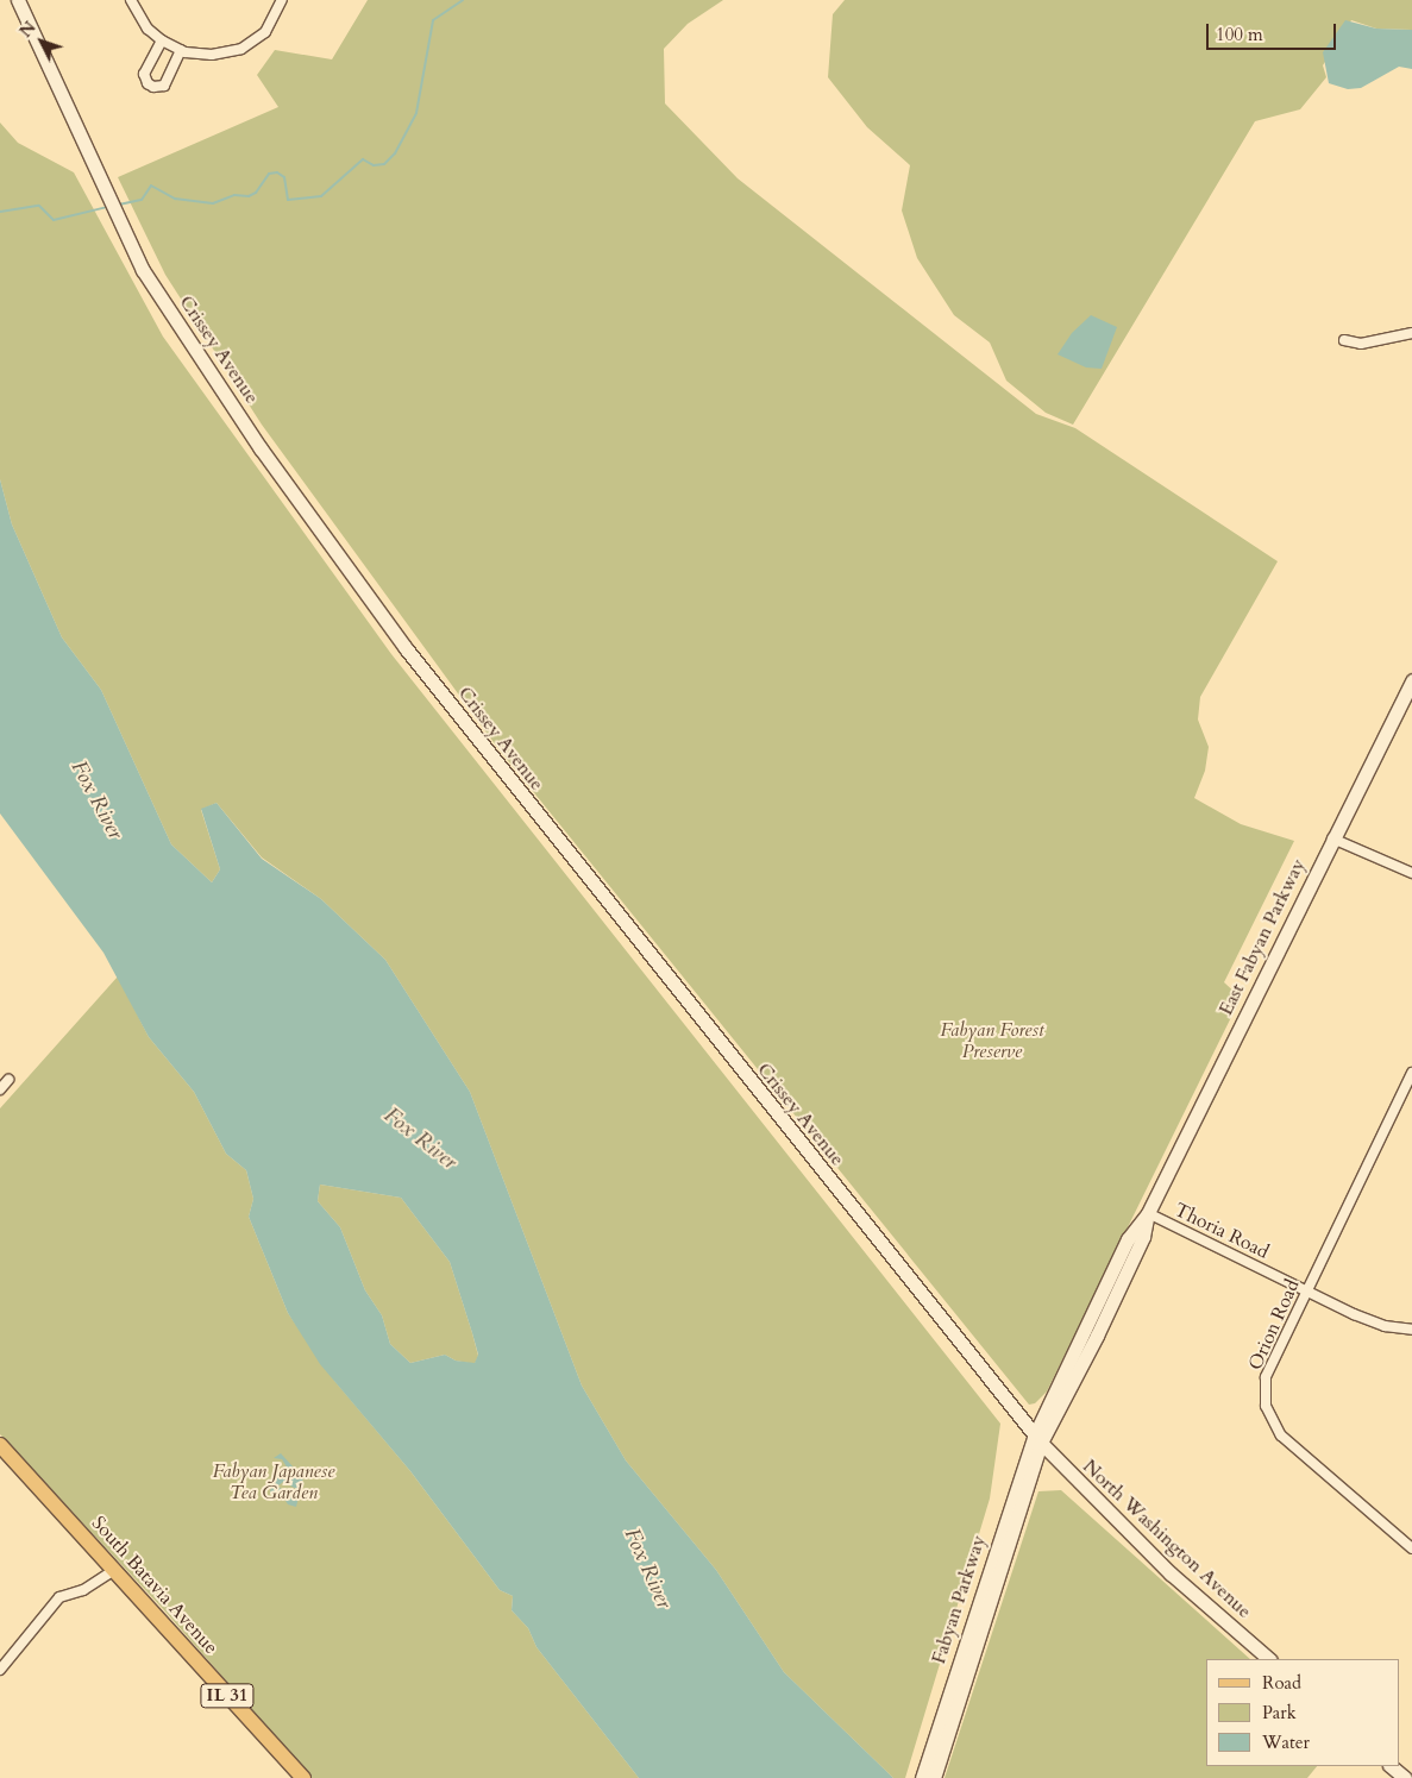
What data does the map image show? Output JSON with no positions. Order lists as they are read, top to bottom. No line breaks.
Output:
{"streets":{"main road":["Crissey Avenue","East Fabyan Parkway","North Washington Avenue","South Batavia Avenue","Fabyan Parkway","IL 31"],"street":["Thoria Road","Orion Road"]},"crossings":[["Crissey Avenue","East Fabyan Parkway"],["Crissey Avenue","North Washington Avenue"],["Crissey Avenue","Fabyan Parkway"],["East Fabyan Parkway","Thoria Road"],["East Fabyan Parkway","North Washington Avenue"],["East Fabyan Parkway","Fabyan Parkway"],["Thoria Road","Orion Road"],["North Washington Avenue","Fabyan Parkway"]],"water":["Fox River"],"parks":["Fabyan Forest Preserve","Fabyan Japanese Tea Garden"],"legend":["Road","Park","Water"],"scale_bar":"100 m","north":"top left"}
